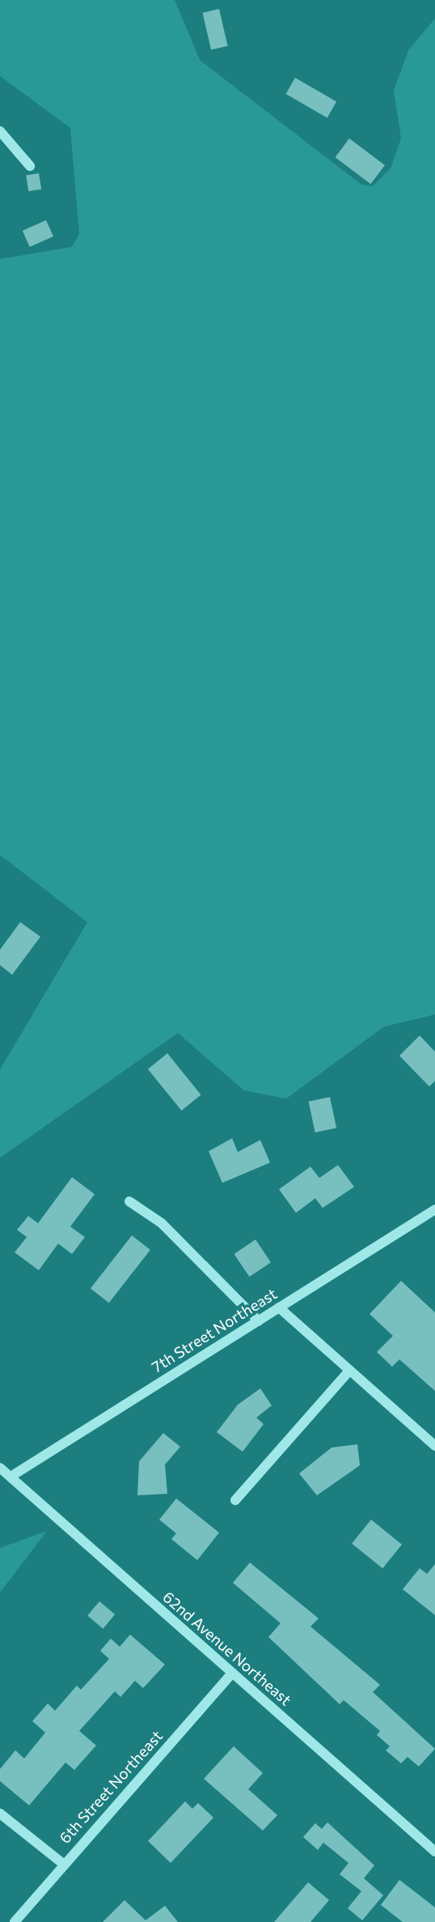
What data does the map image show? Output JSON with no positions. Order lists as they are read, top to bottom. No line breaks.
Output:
{"streets":{"street":["7th Street Northeast","62nd Avenue Northeast","6th Street Northeast"]},"crossings":[["7th Street Northeast","62nd Avenue Northeast"],["62nd Avenue Northeast","6th Street Northeast"]]}
